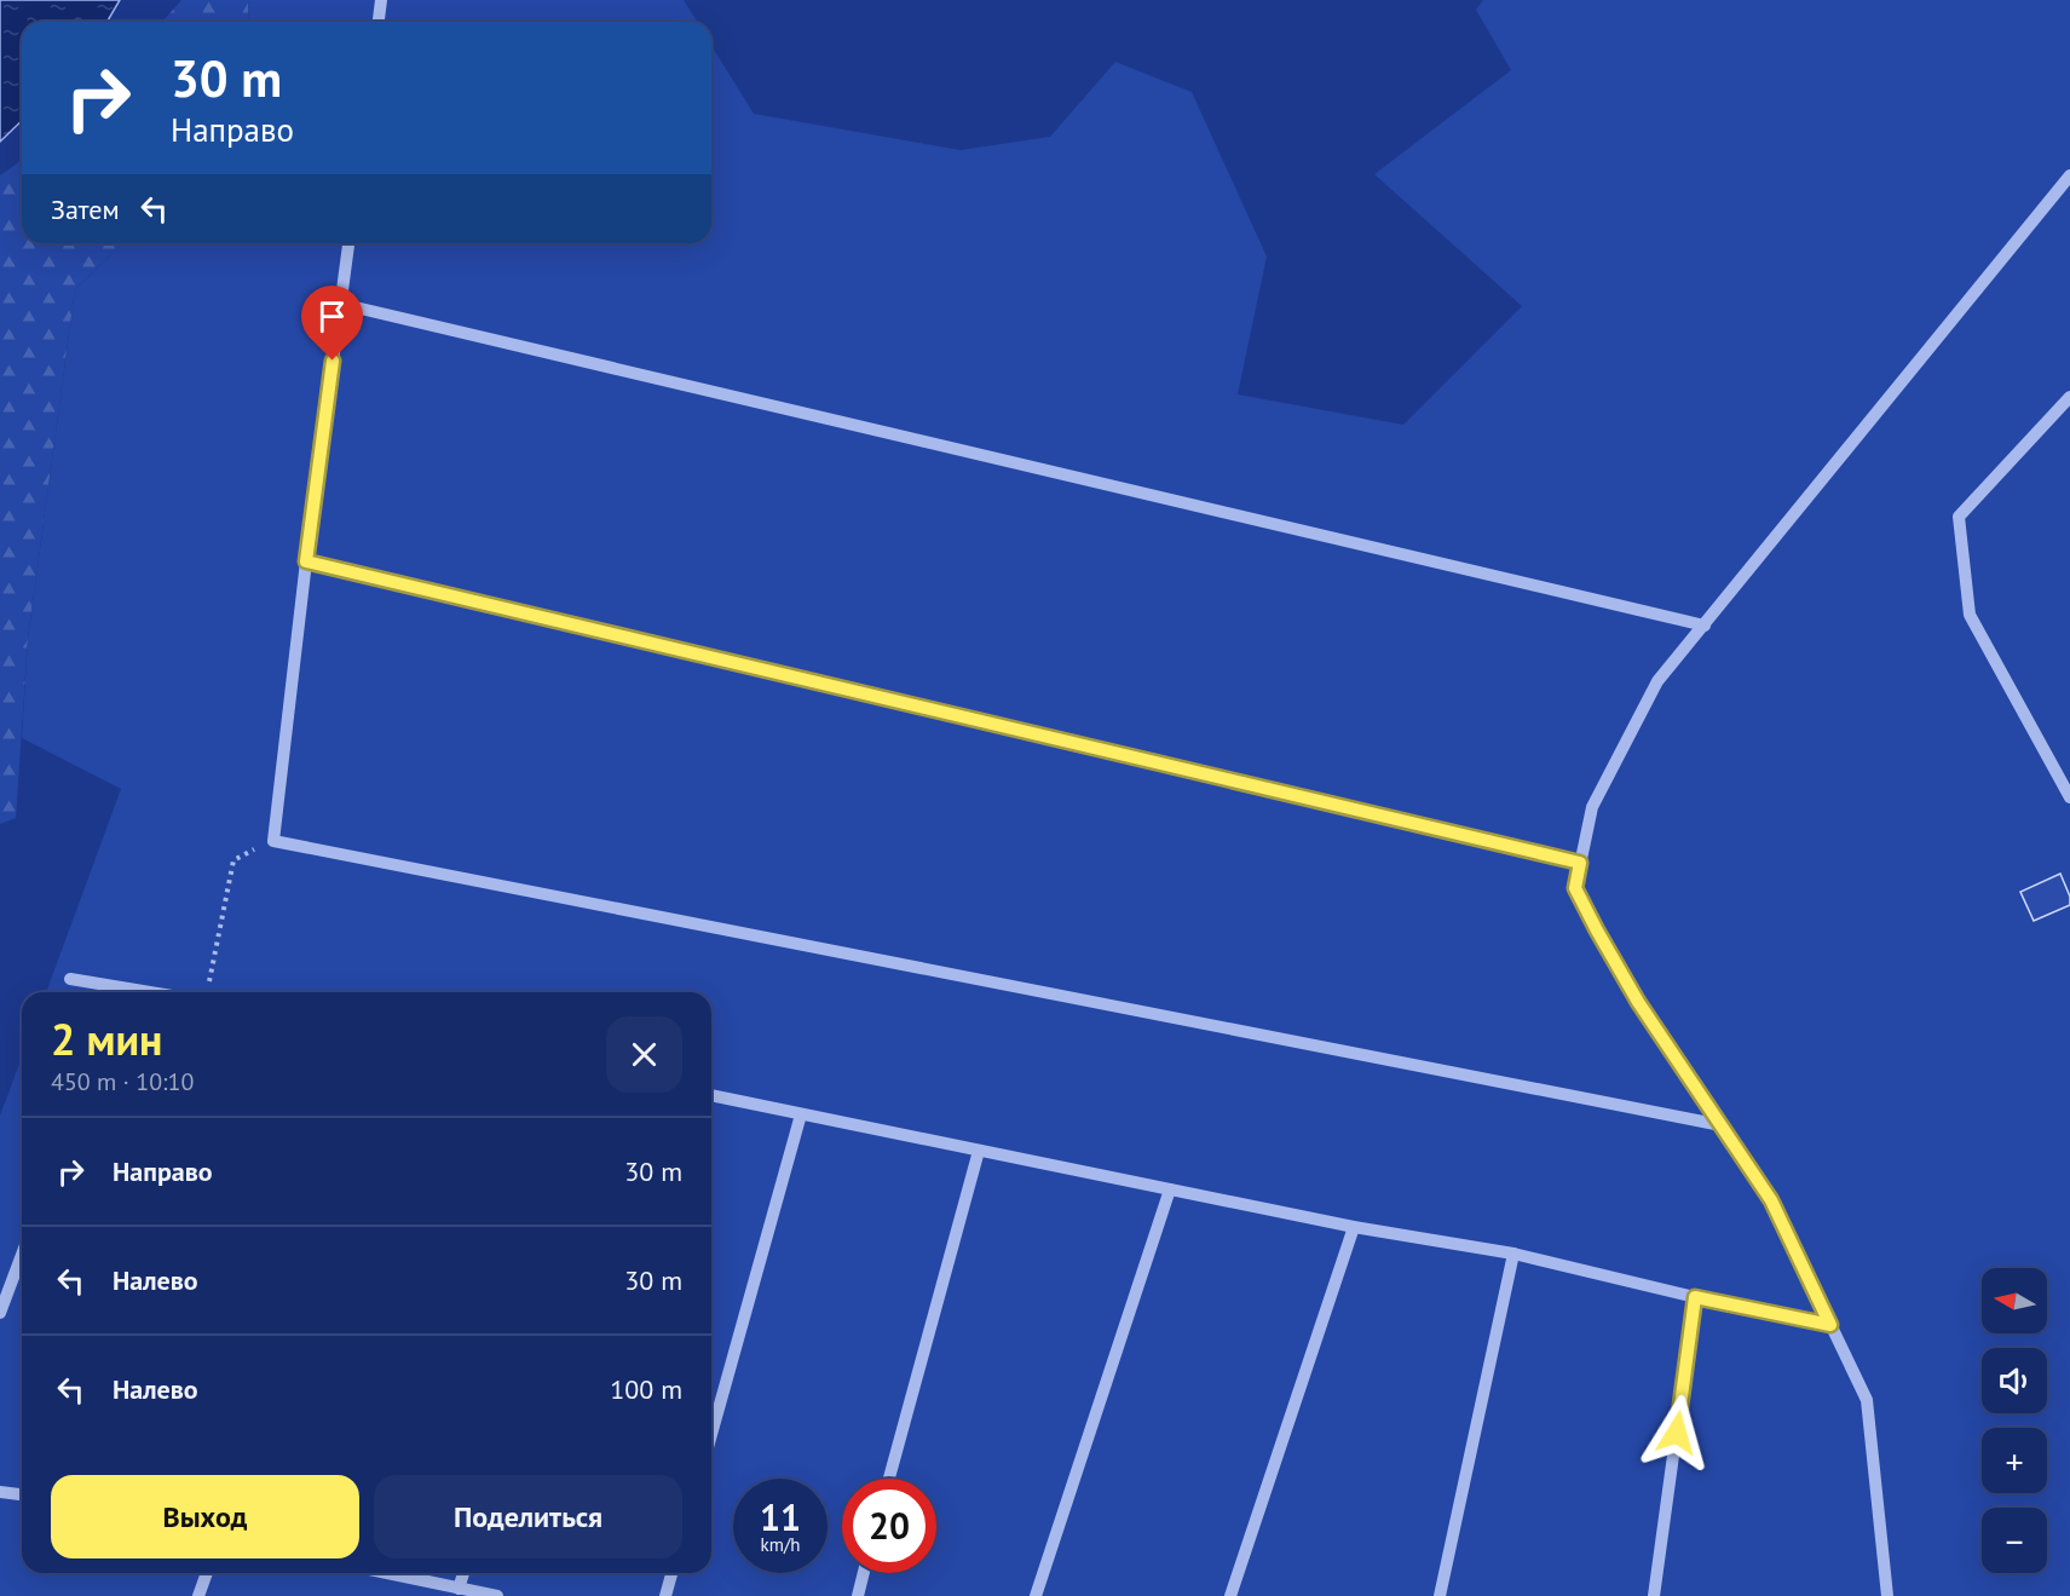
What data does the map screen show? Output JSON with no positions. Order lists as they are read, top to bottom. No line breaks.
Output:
{"north":"left","page":{"turn":["30 m","Направо"],"then":"Затем","heading":["2 мин","450 m · 10:10"],"list":[{"name":"Направо","value":"30 m"},{"name":"Налево","value":"30 m"},{"name":"Налево","value":"100 m"}],"map_buttons":["+","−"],"buttons":["Выход","Поделиться"],"speed":"11 km/h","limit":"20"}}
